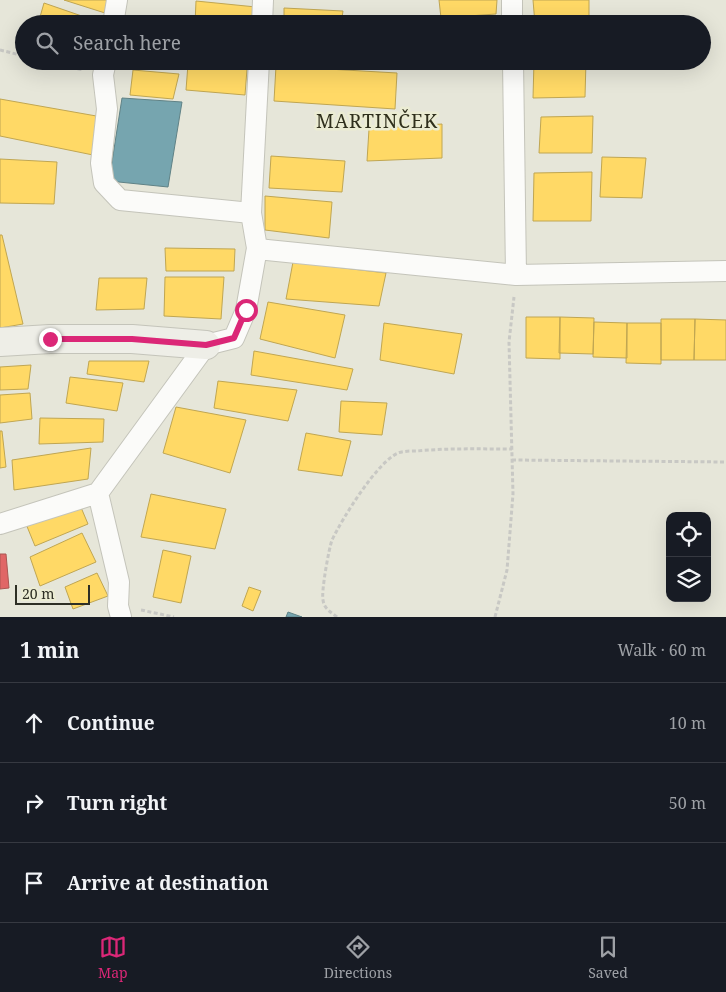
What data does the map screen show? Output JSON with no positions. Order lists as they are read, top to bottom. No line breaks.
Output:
{"districts":["MARTINČEK"],"scale_bar":"20 m","page":{"search":"Search here","scale":"20 m","heading":["1 min","Walk · 60 m"],"list":[["Continue","10 m"],["Turn right","50 m"],"Arrive at destination"],"nav":["Map","Directions","Saved"]}}
